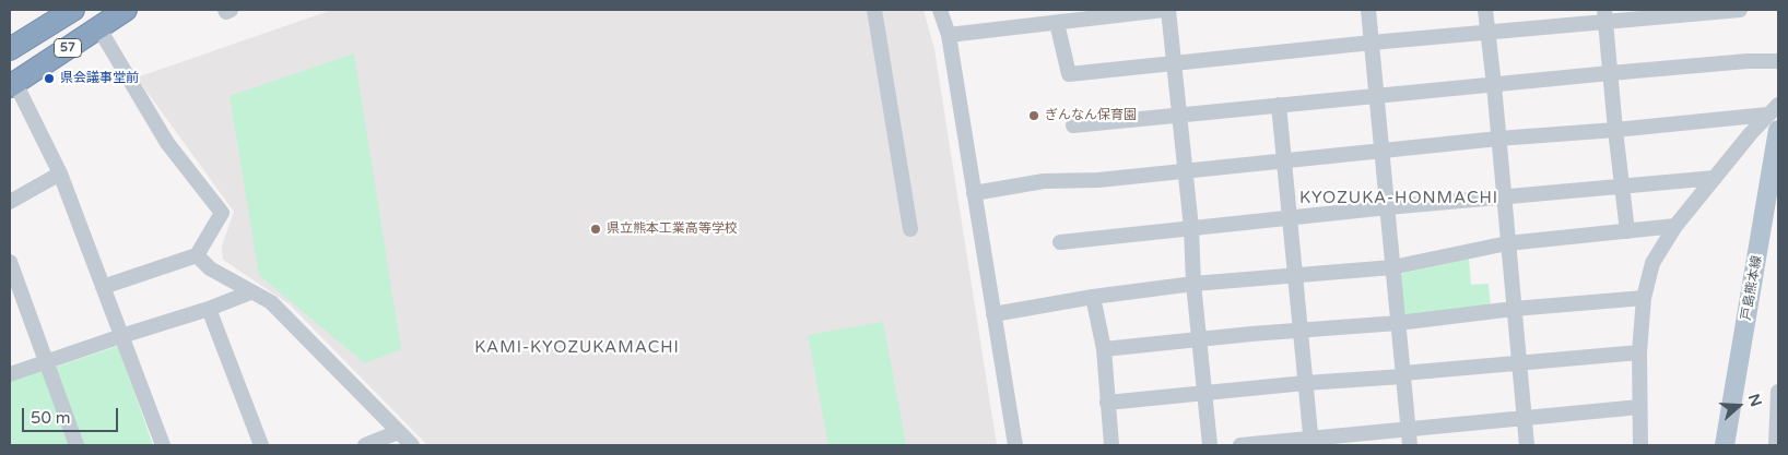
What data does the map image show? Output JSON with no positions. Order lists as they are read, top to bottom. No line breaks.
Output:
{"streets":{"highway":["57"],"main road":["戸島熊本線"]},"districts":["KYOZUKA-HONMACHI","KAMI-KYOZUKAMACHI"],"places":["県会議事堂前","ぎんなん保育園","県立熊本工業高等学校"],"scale_bar":"50 m","north":"right"}
